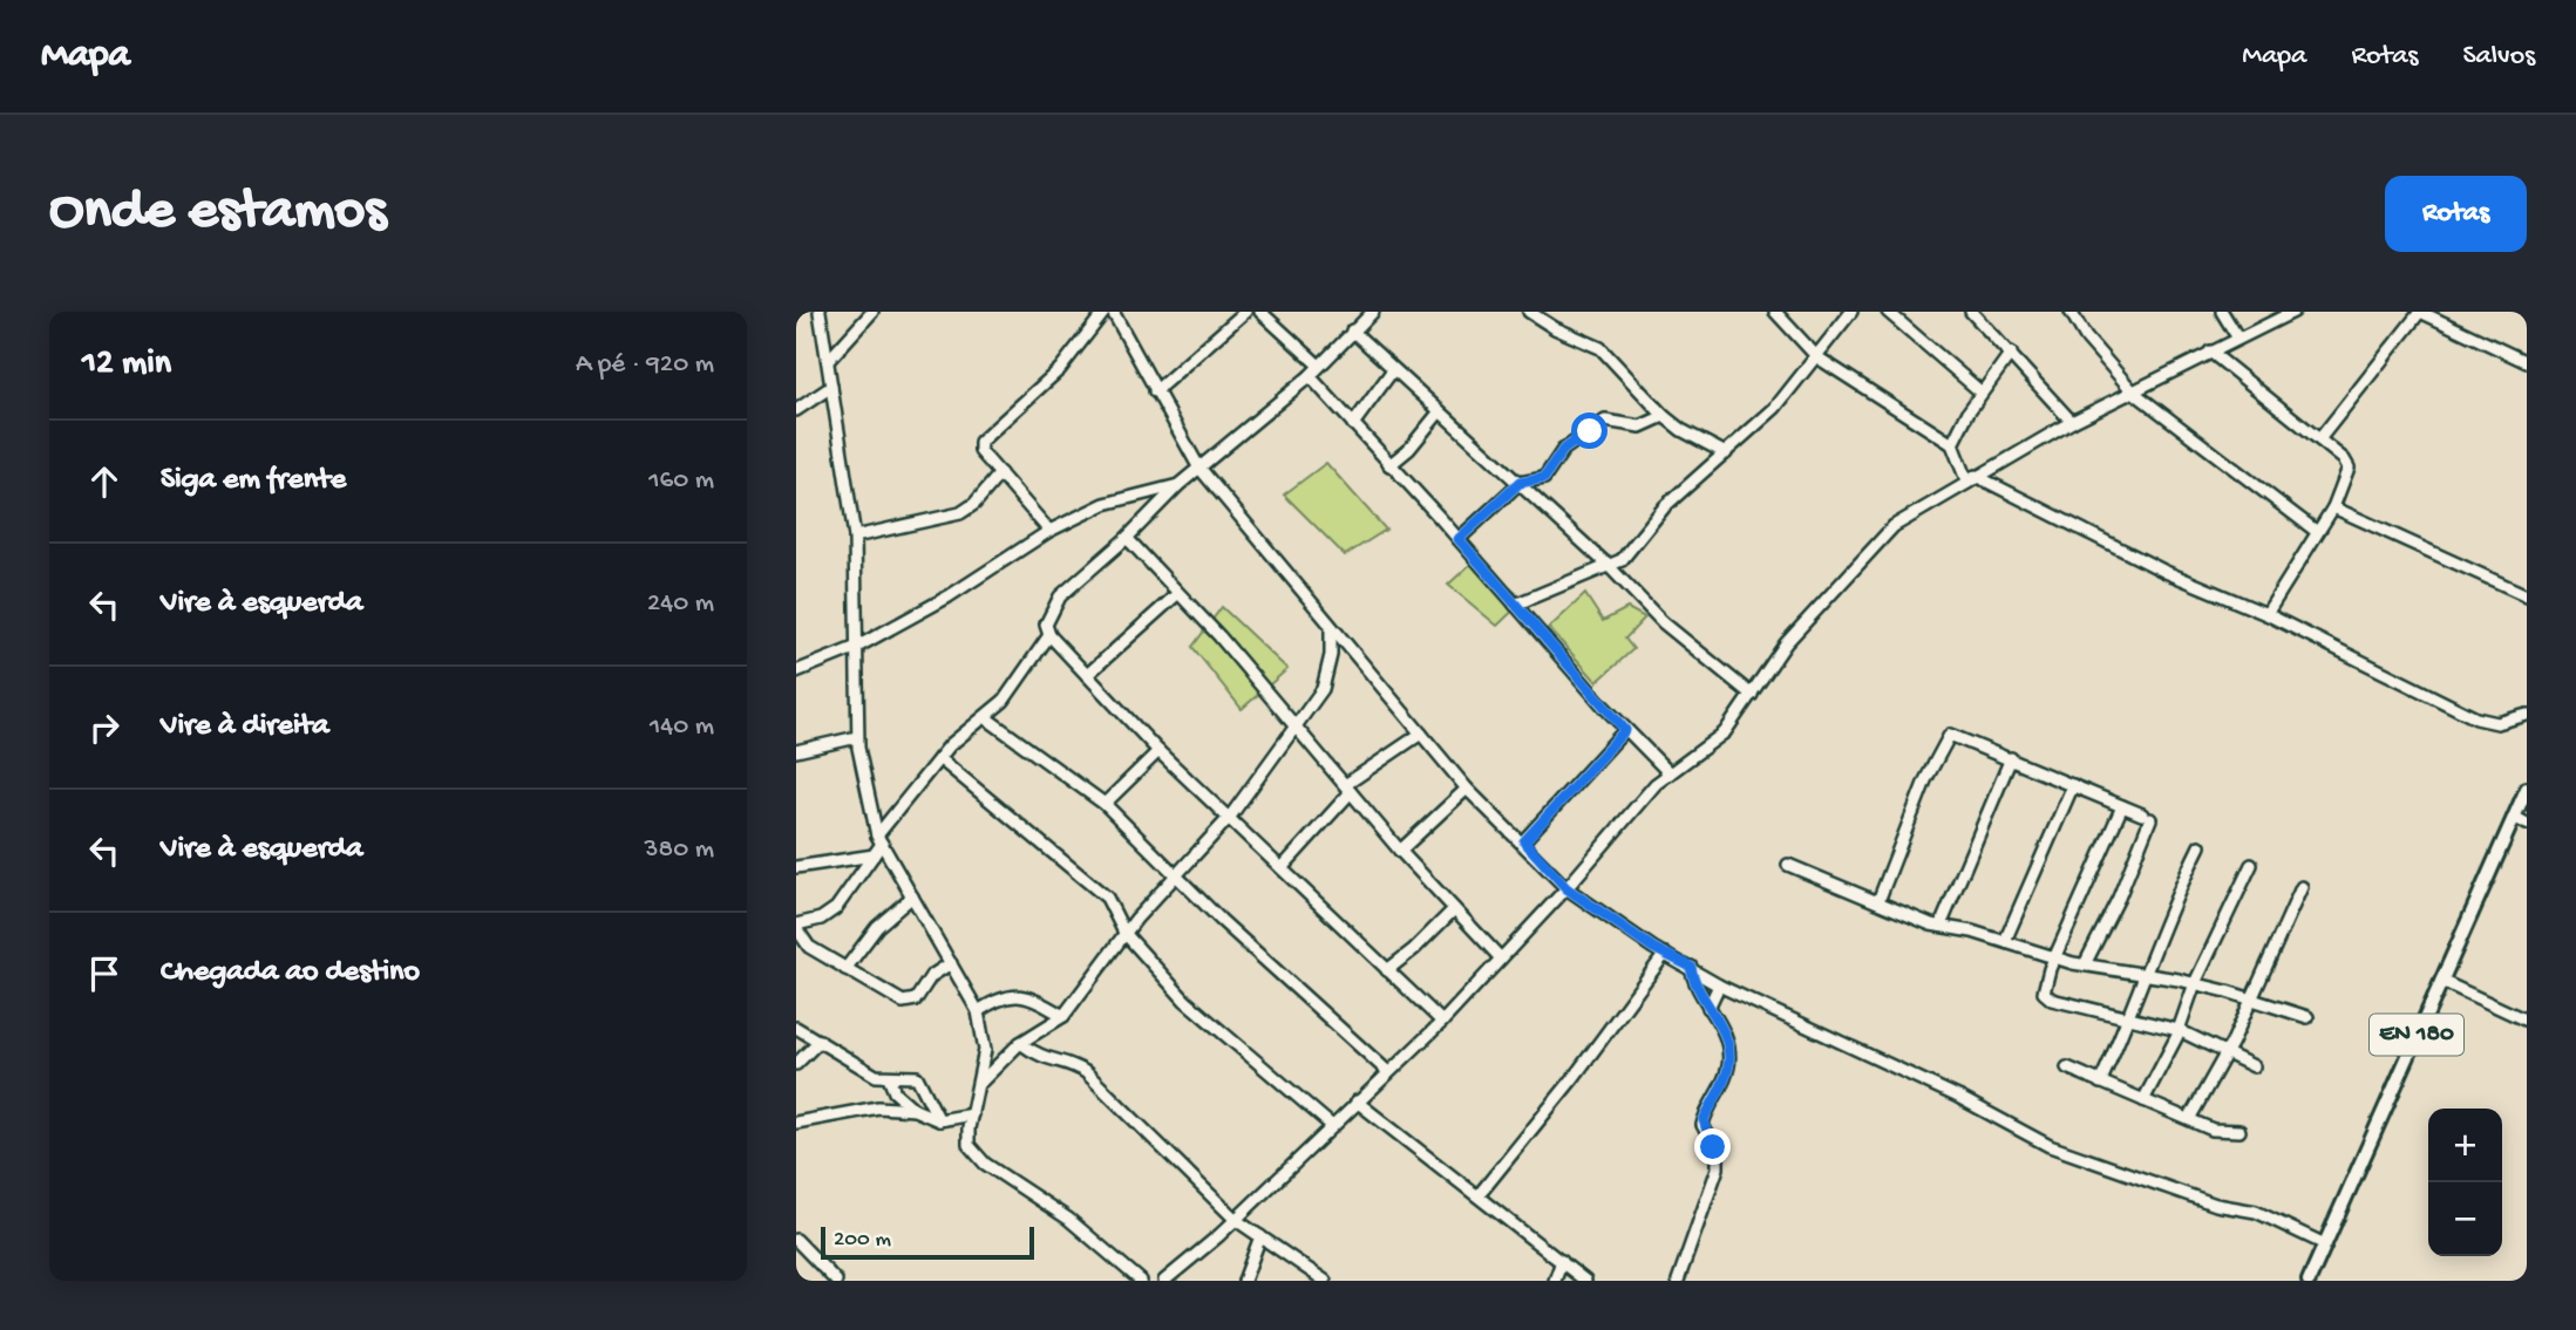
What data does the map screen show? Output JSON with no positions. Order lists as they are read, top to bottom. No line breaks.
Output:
{"streets":{"main road":["EN 180"]},"scale_bar":"200 m","page":{"header":"Mapa","nav":["Mapa","Rotas","Salvos"],"buttons":"Rotas","title":"Onde estamos","heading":["12 min","A pé · 920 m"],"list":[["Siga em frente","160 m"],["Vire à esquerda","240 m"],["Vire à direita","140 m"],["Vire à esquerda","380 m"],"Chegada ao destino"],"map_buttons":["+","−"],"scale":"200 m"}}
